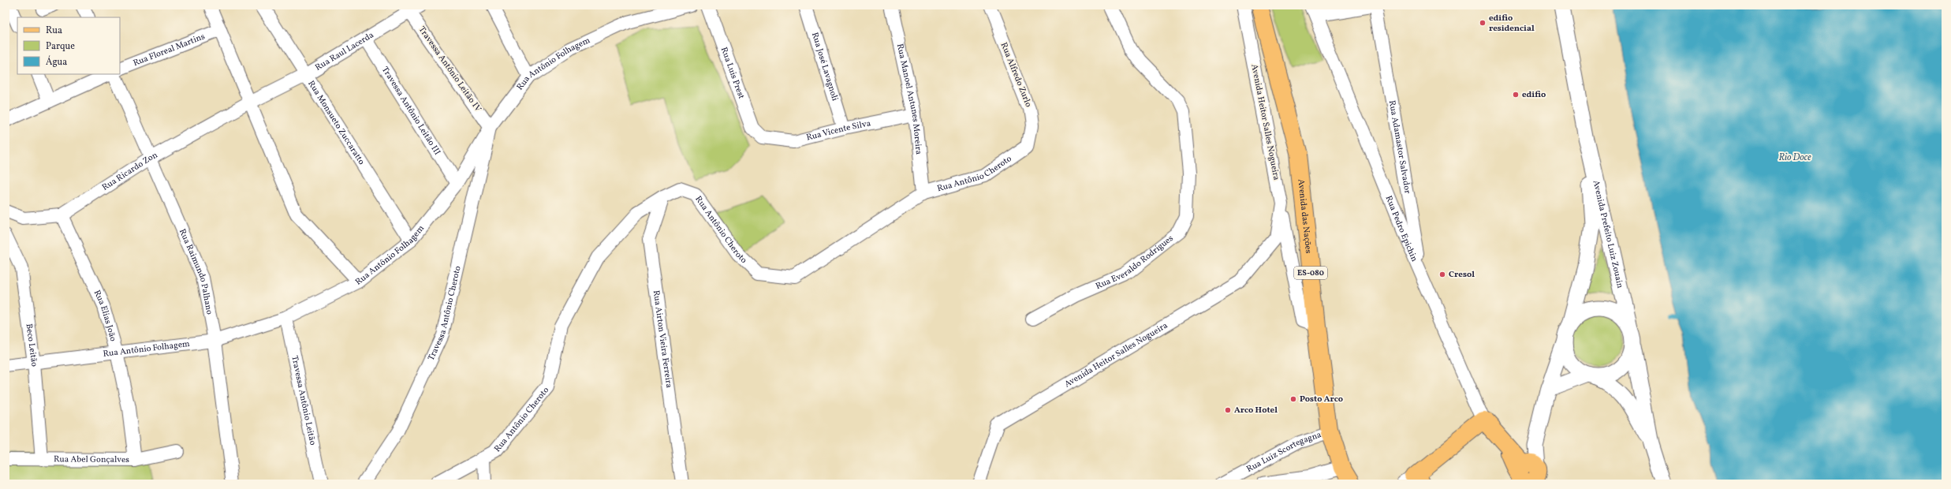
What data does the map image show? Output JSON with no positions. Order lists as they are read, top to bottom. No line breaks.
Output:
{"streets":{"main road":["Avenida das Nações","Rua Pedro Epichin","ES-080"],"street":["Rua Floreal Martins","Rua Raul Lacerda","Rua Antônio Folhagem","Rua José Lavagnoli","Travessa Antônio Leitão IV","Rua Luis Prest","Rua Alfredo Zurlo","Rua Manoel Antunes Moreira","Travessa Antônio Leitão III","Rua Monsueto Zuccaratto","Avenida Heitor Salles Nogueira","Rua Vicente Silva","Rua Adamastor Salvador","Rua Ricardo Zon","Rua Antônio Cheroto","Avenida Prefeito Luiz Zouain","Rua Everaldo Rodrigues","Rua Raimundo Palhano","Travessa Antônio Cheroto","Rua Elias João","Rua Airton Vieira Ferreira","Beco Leitão","Travessa Antônio Leitão","Rua Luiz Scortegagna","Rua Abel Gonçalves"]},"crossings":[["Rua Raul Lacerda","Travessa Antônio Leitão IV"],["Rua Raul Lacerda","Travessa Antônio Leitão III"],["Rua Raul Lacerda","Rua Monsueto Zuccaratto"],["Rua Raul Lacerda","Rua Ricardo Zon"],["Rua Antônio Folhagem","Travessa Antônio Leitão IV"],["Rua Antônio Folhagem","Travessa Antônio Leitão III"],["Rua Antônio Folhagem","Rua Monsueto Zuccaratto"],["Rua Antônio Folhagem","Rua Raimundo Palhano"],["Rua Antônio Folhagem","Travessa Antônio Cheroto"],["Rua Antônio Folhagem","Rua Elias João"],["Rua Antônio Folhagem","Beco Leitão"],["Rua Antônio Folhagem","Travessa Antônio Leitão"],["Rua José Lavagnoli","Rua Vicente Silva"],["Travessa Antônio Leitão IV","Travessa Antônio Cheroto"],["Rua Luis Prest","Rua Vicente Silva"],["Rua Alfredo Zurlo","Rua Antônio Cheroto"],["Rua Manoel Antunes Moreira","Rua Vicente Silva"],["Rua Manoel Antunes Moreira","Rua Antônio Cheroto"],["Rua Adamastor Salvador","Rua Pedro Epichin"],["Rua Ricardo Zon","Rua Raimundo Palhano"],["Rua Ricardo Zon","Rua Elias João"],["Rua Antônio Cheroto","Rua Airton Vieira Ferreira"],["Avenida das Nações","Rua Luiz Scortegagna"],["Rua Elias João","Rua Abel Gonçalves"],["Beco Leitão","Rua Abel Gonçalves"]],"water":["Rio Doce"],"places":["edifio residencial","edifio","Cresol","Posto Arco","Arco Hotel"],"legend":["Rua","Parque","Água"]}
